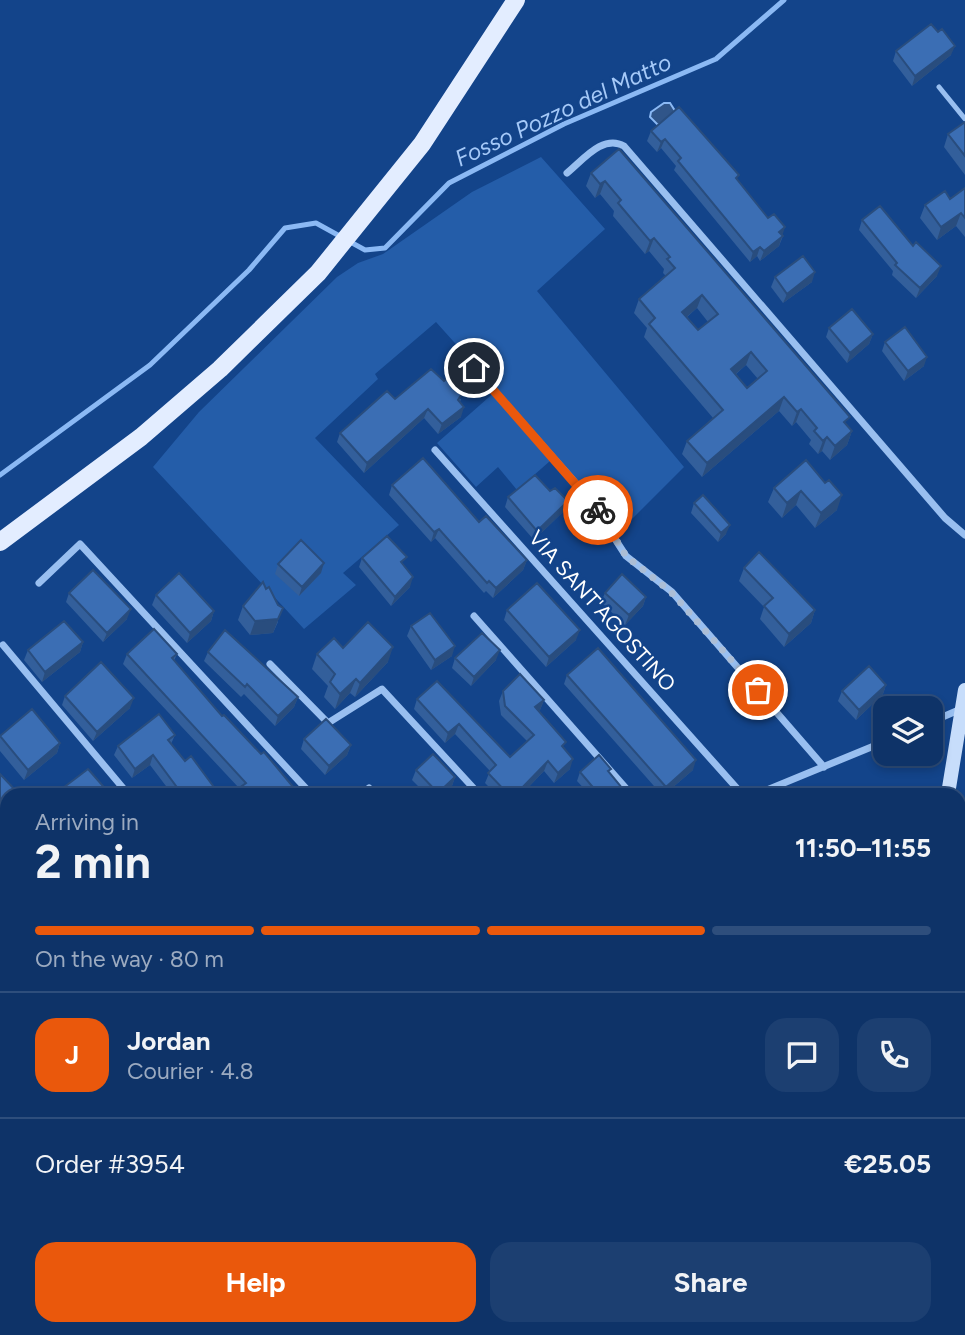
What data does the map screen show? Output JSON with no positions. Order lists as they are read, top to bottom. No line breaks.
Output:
{"streets":{"street":["VIA SANT'AGOSTINO"]},"water":["Fosso Pozzo del Matto"],"page":{"heading":["2 min","Arriving in","11:50–11:55"],"panel":["Jordan","Courier · 4.8","Order #3954","€25.05"],"bar":"On the way · 80 m","round":"J","buttons":["Help","Share"]}}
